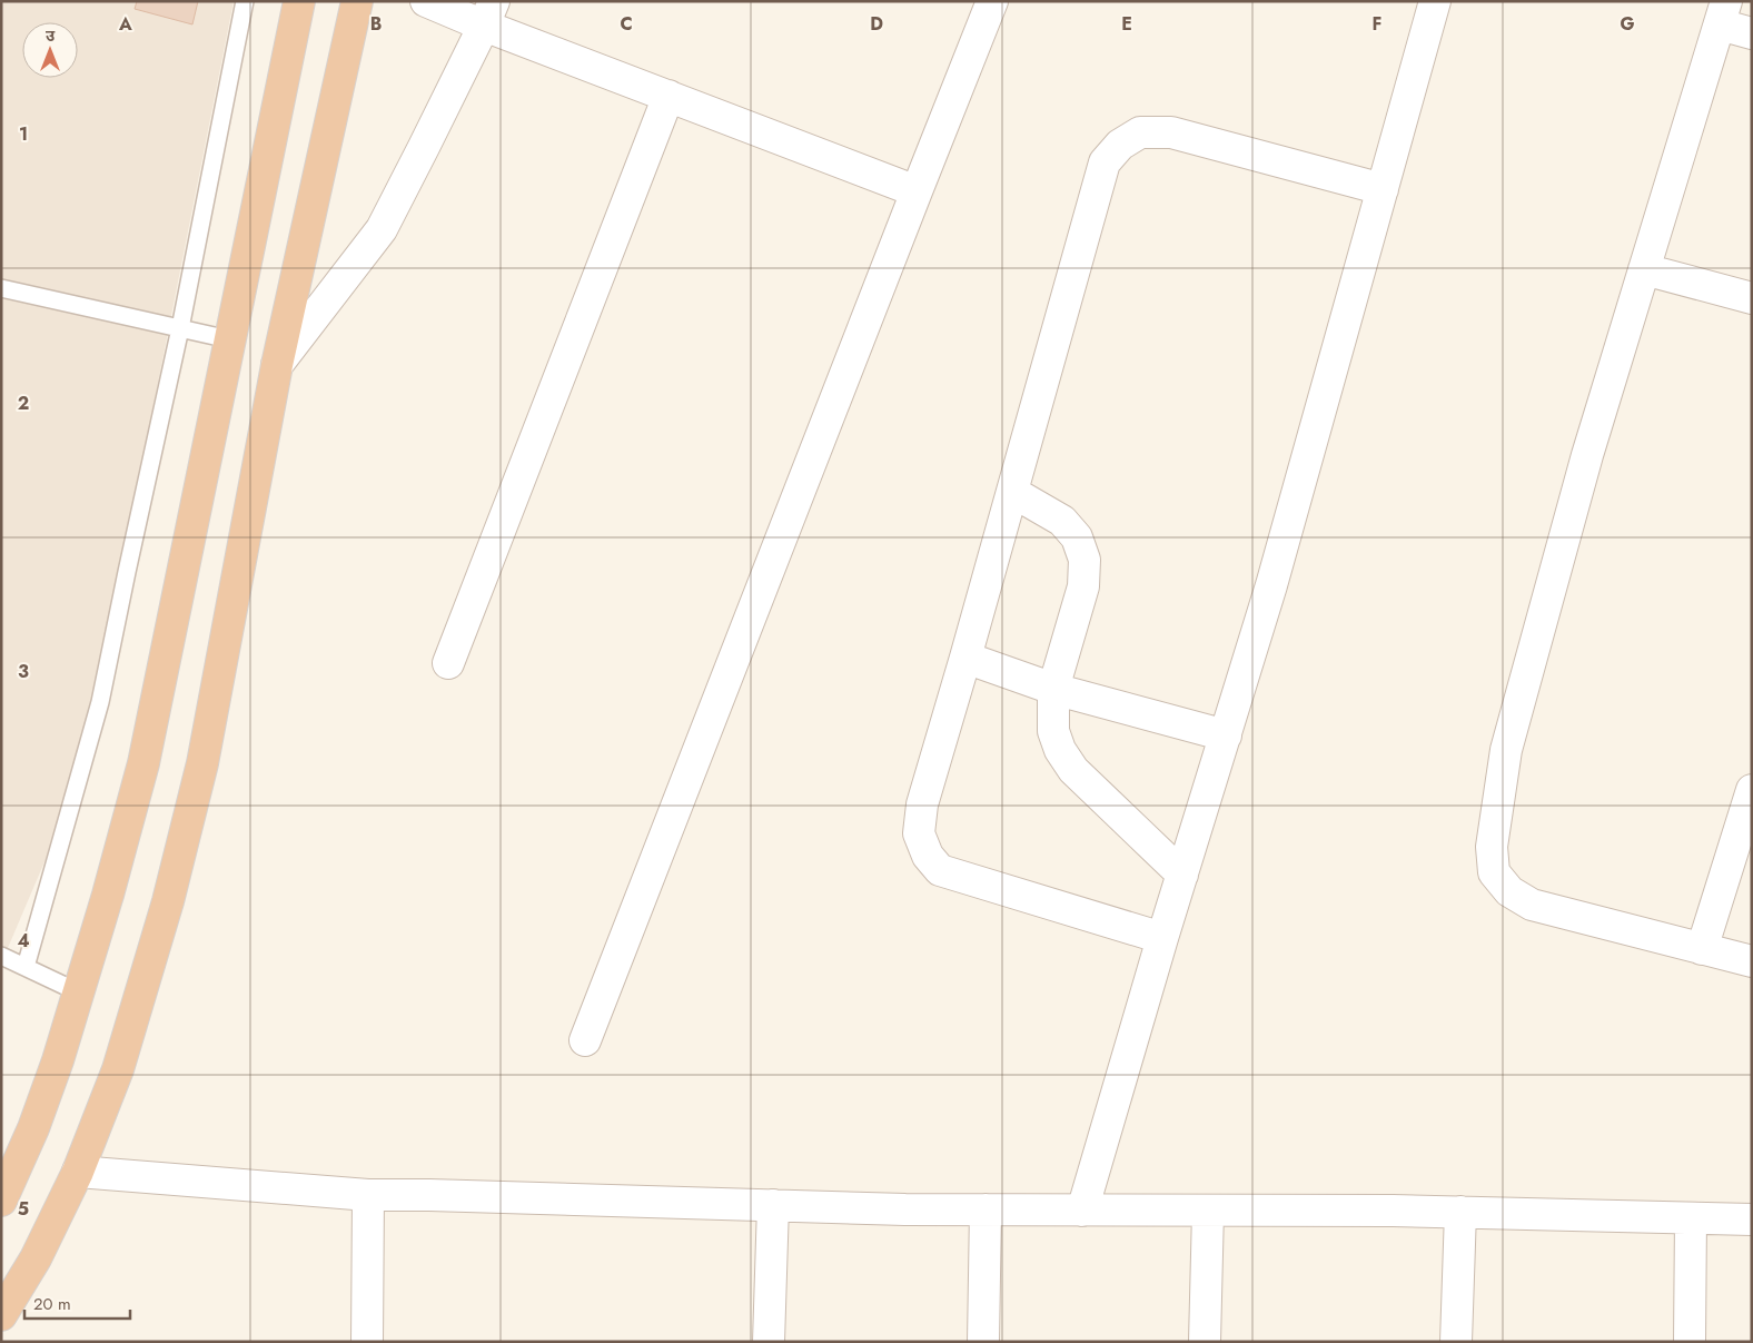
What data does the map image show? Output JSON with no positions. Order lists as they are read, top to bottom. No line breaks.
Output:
{"scale_bar":"20 m","north":"top","grid":{"columns":["A","B","C","D","E","F","G"],"rows":["1","2","3","4","5"]}}
